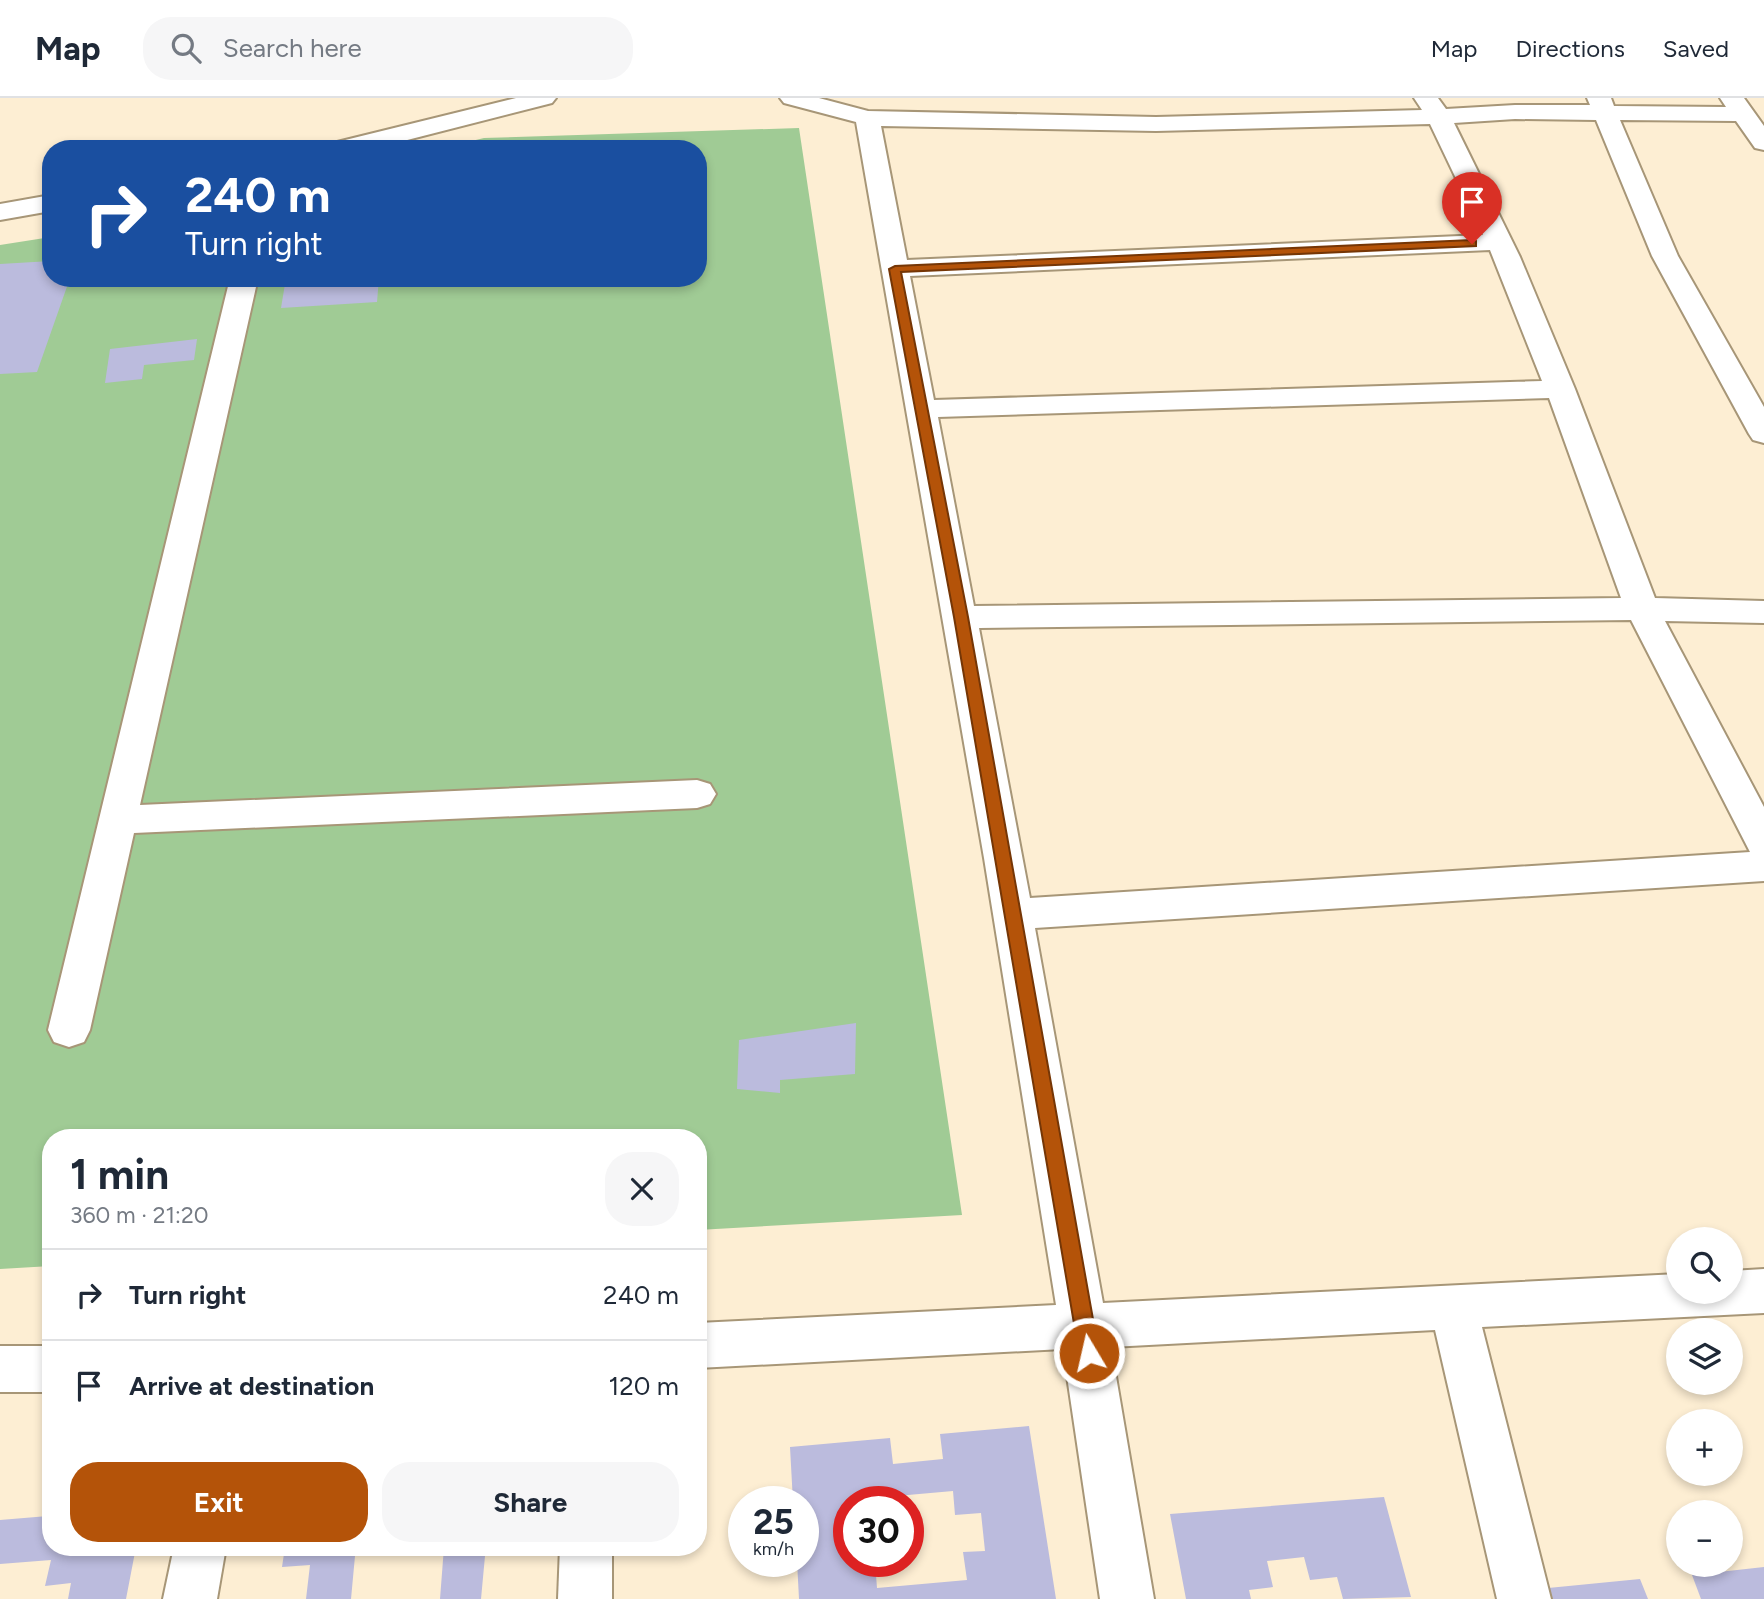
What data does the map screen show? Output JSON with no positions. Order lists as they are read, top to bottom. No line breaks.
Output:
{"page":{"header":"Map","search":"Search here","nav":["Map","Directions","Saved"],"turn":["240 m","Turn right"],"heading":["1 min","360 m · 21:20"],"map_buttons":["+","−"],"list":[{"name":"Turn right","value":"240 m"},{"name":"Arrive at destination","value":"120 m"}],"buttons":["Exit","Share"],"speed":"25 km/h","limit":"30"}}
